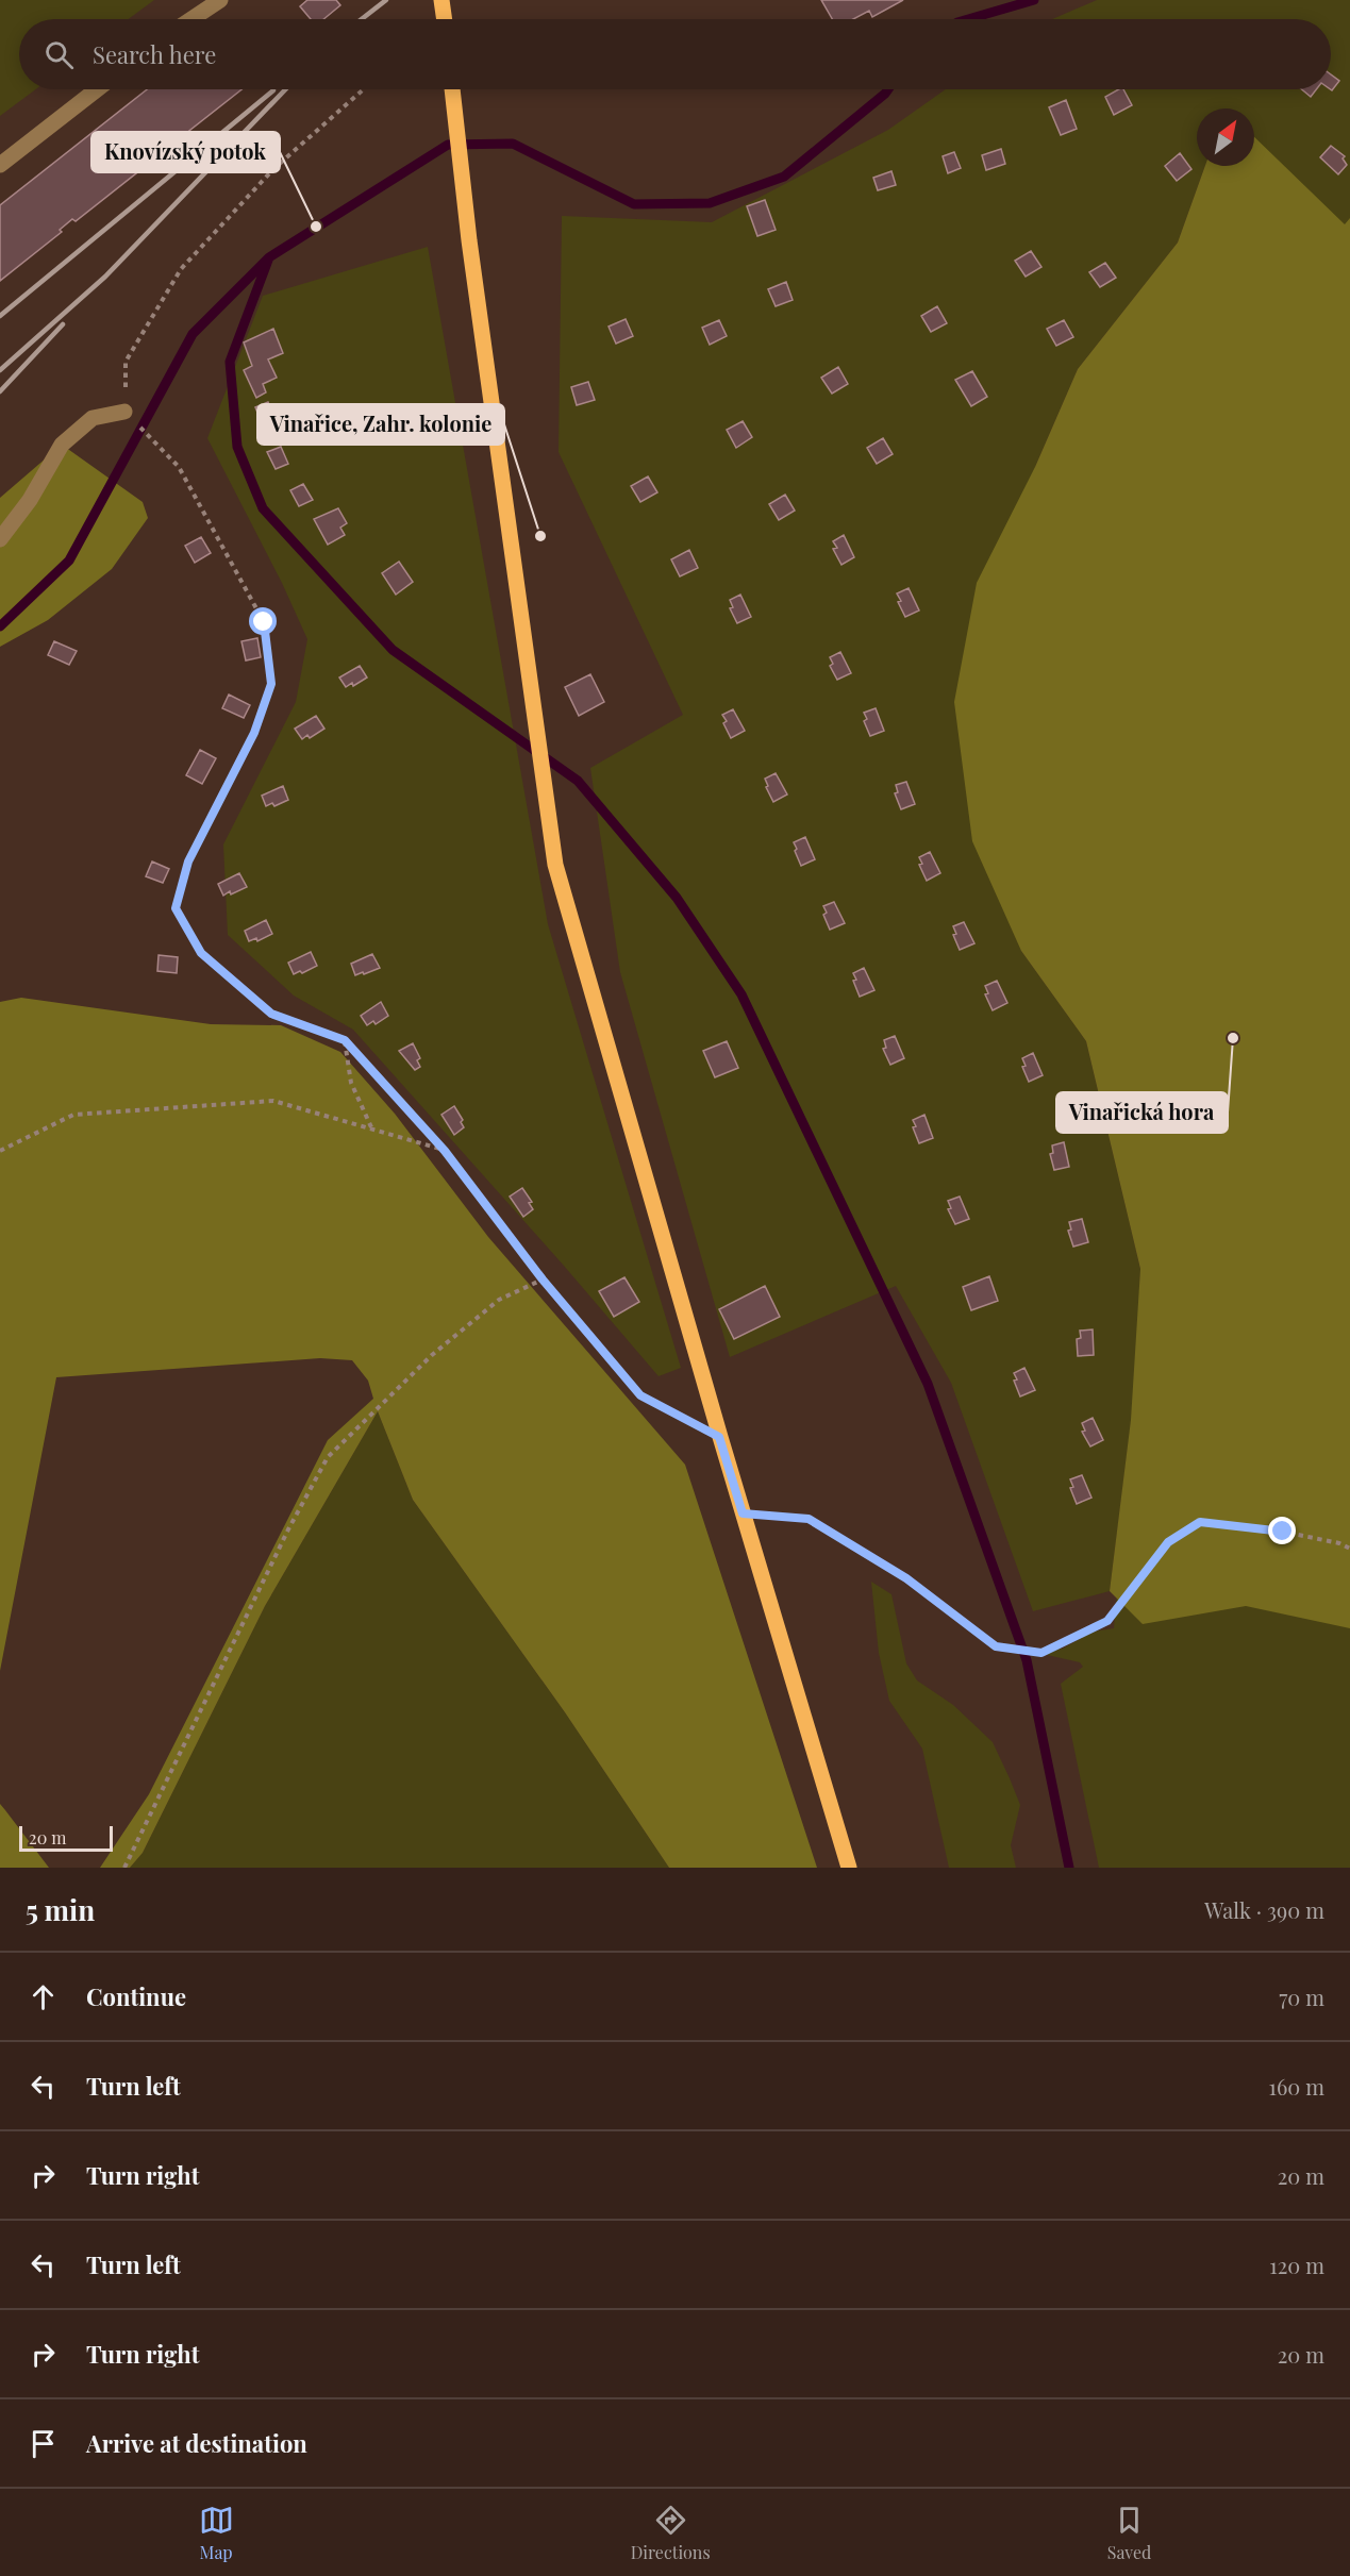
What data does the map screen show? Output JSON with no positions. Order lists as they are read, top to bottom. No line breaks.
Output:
{"places":["Knovízský potok","Vinařice, Zahr. kolonie","Vinařická hora"],"scale_bar":"20 m","north":"top right","page":{"search":"Search here","scale":"20 m","heading":["5 min","Walk · 390 m"],"list":[["Continue","70 m"],["Turn left","160 m"],["Turn right","20 m"],["Turn left","120 m"],["Turn right","20 m"],"Arrive at destination"],"nav":["Map","Directions","Saved"]}}
